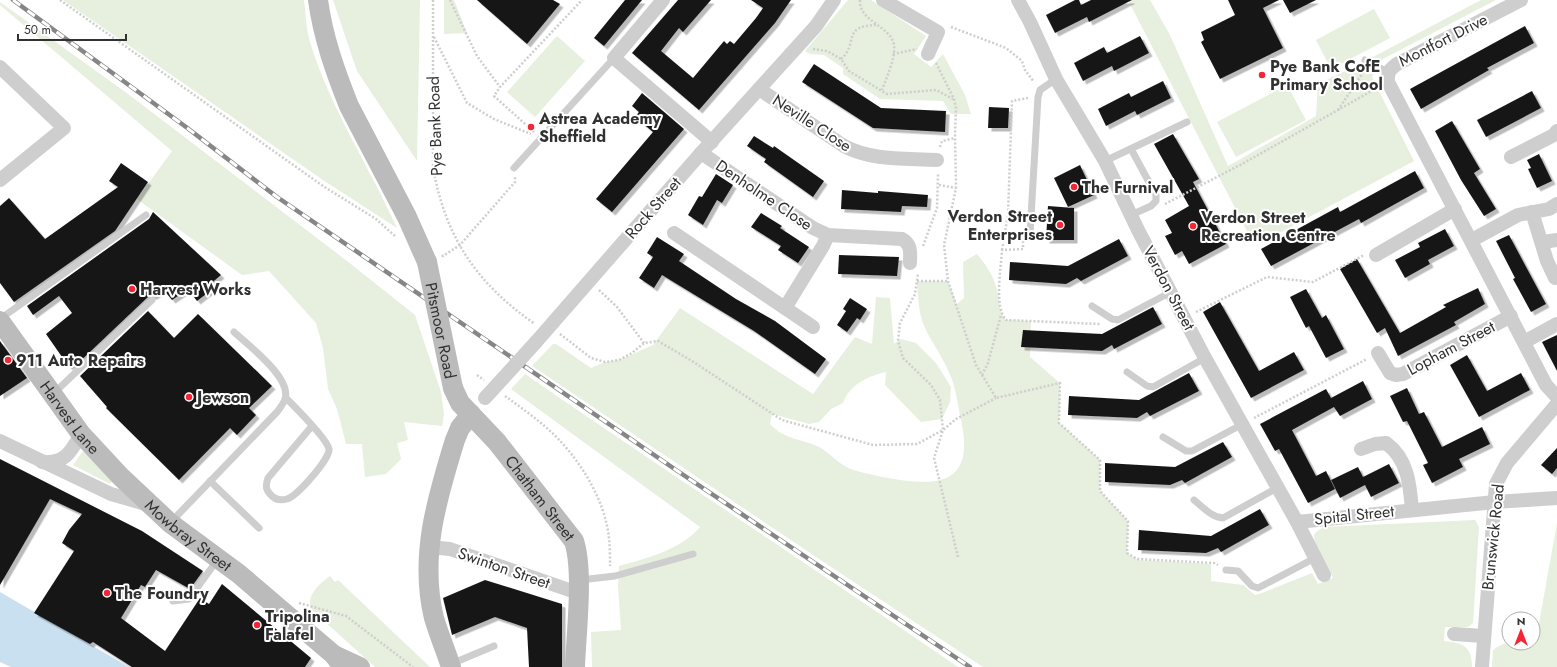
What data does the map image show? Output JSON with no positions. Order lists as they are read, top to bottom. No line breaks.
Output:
{"streets":{"street":["Montfort Drive","Neville Close","Denholme Close","Rock Street","Verdon Street","Pitsmoor Road","Lopham Street","Harvest Lane","Chatham Street","Spital Street","Mowbray Street","Brunswick Road","Swinton Street"],"path":["Pye Bank Road"]},"crossings":[["Montfort Drive","Lopham Street"],["Neville Close","Rock Street"],["Pye Bank Road","Rock Street"],["Denholme Close","Rock Street"],["Rock Street","Pitsmoor Road"],["Rock Street","Chatham Street"],["Verdon Street","Spital Street"],["Pitsmoor Road","Chatham Street"],["Harvest Lane","Mowbray Street"],["Chatham Street","Swinton Street"],["Spital Street","Brunswick Road"]],"places":["Pye Bank CofE Primary School","Astrea Academy Sheffield","The Furnival","Verdon Street Enterprises","Verdon Street Recreation Centre","Harvest Works","911 Auto Repairs","Jewson","The Foundry","Tripolina Falafel"],"scale_bar":"50 m","north":"top"}
